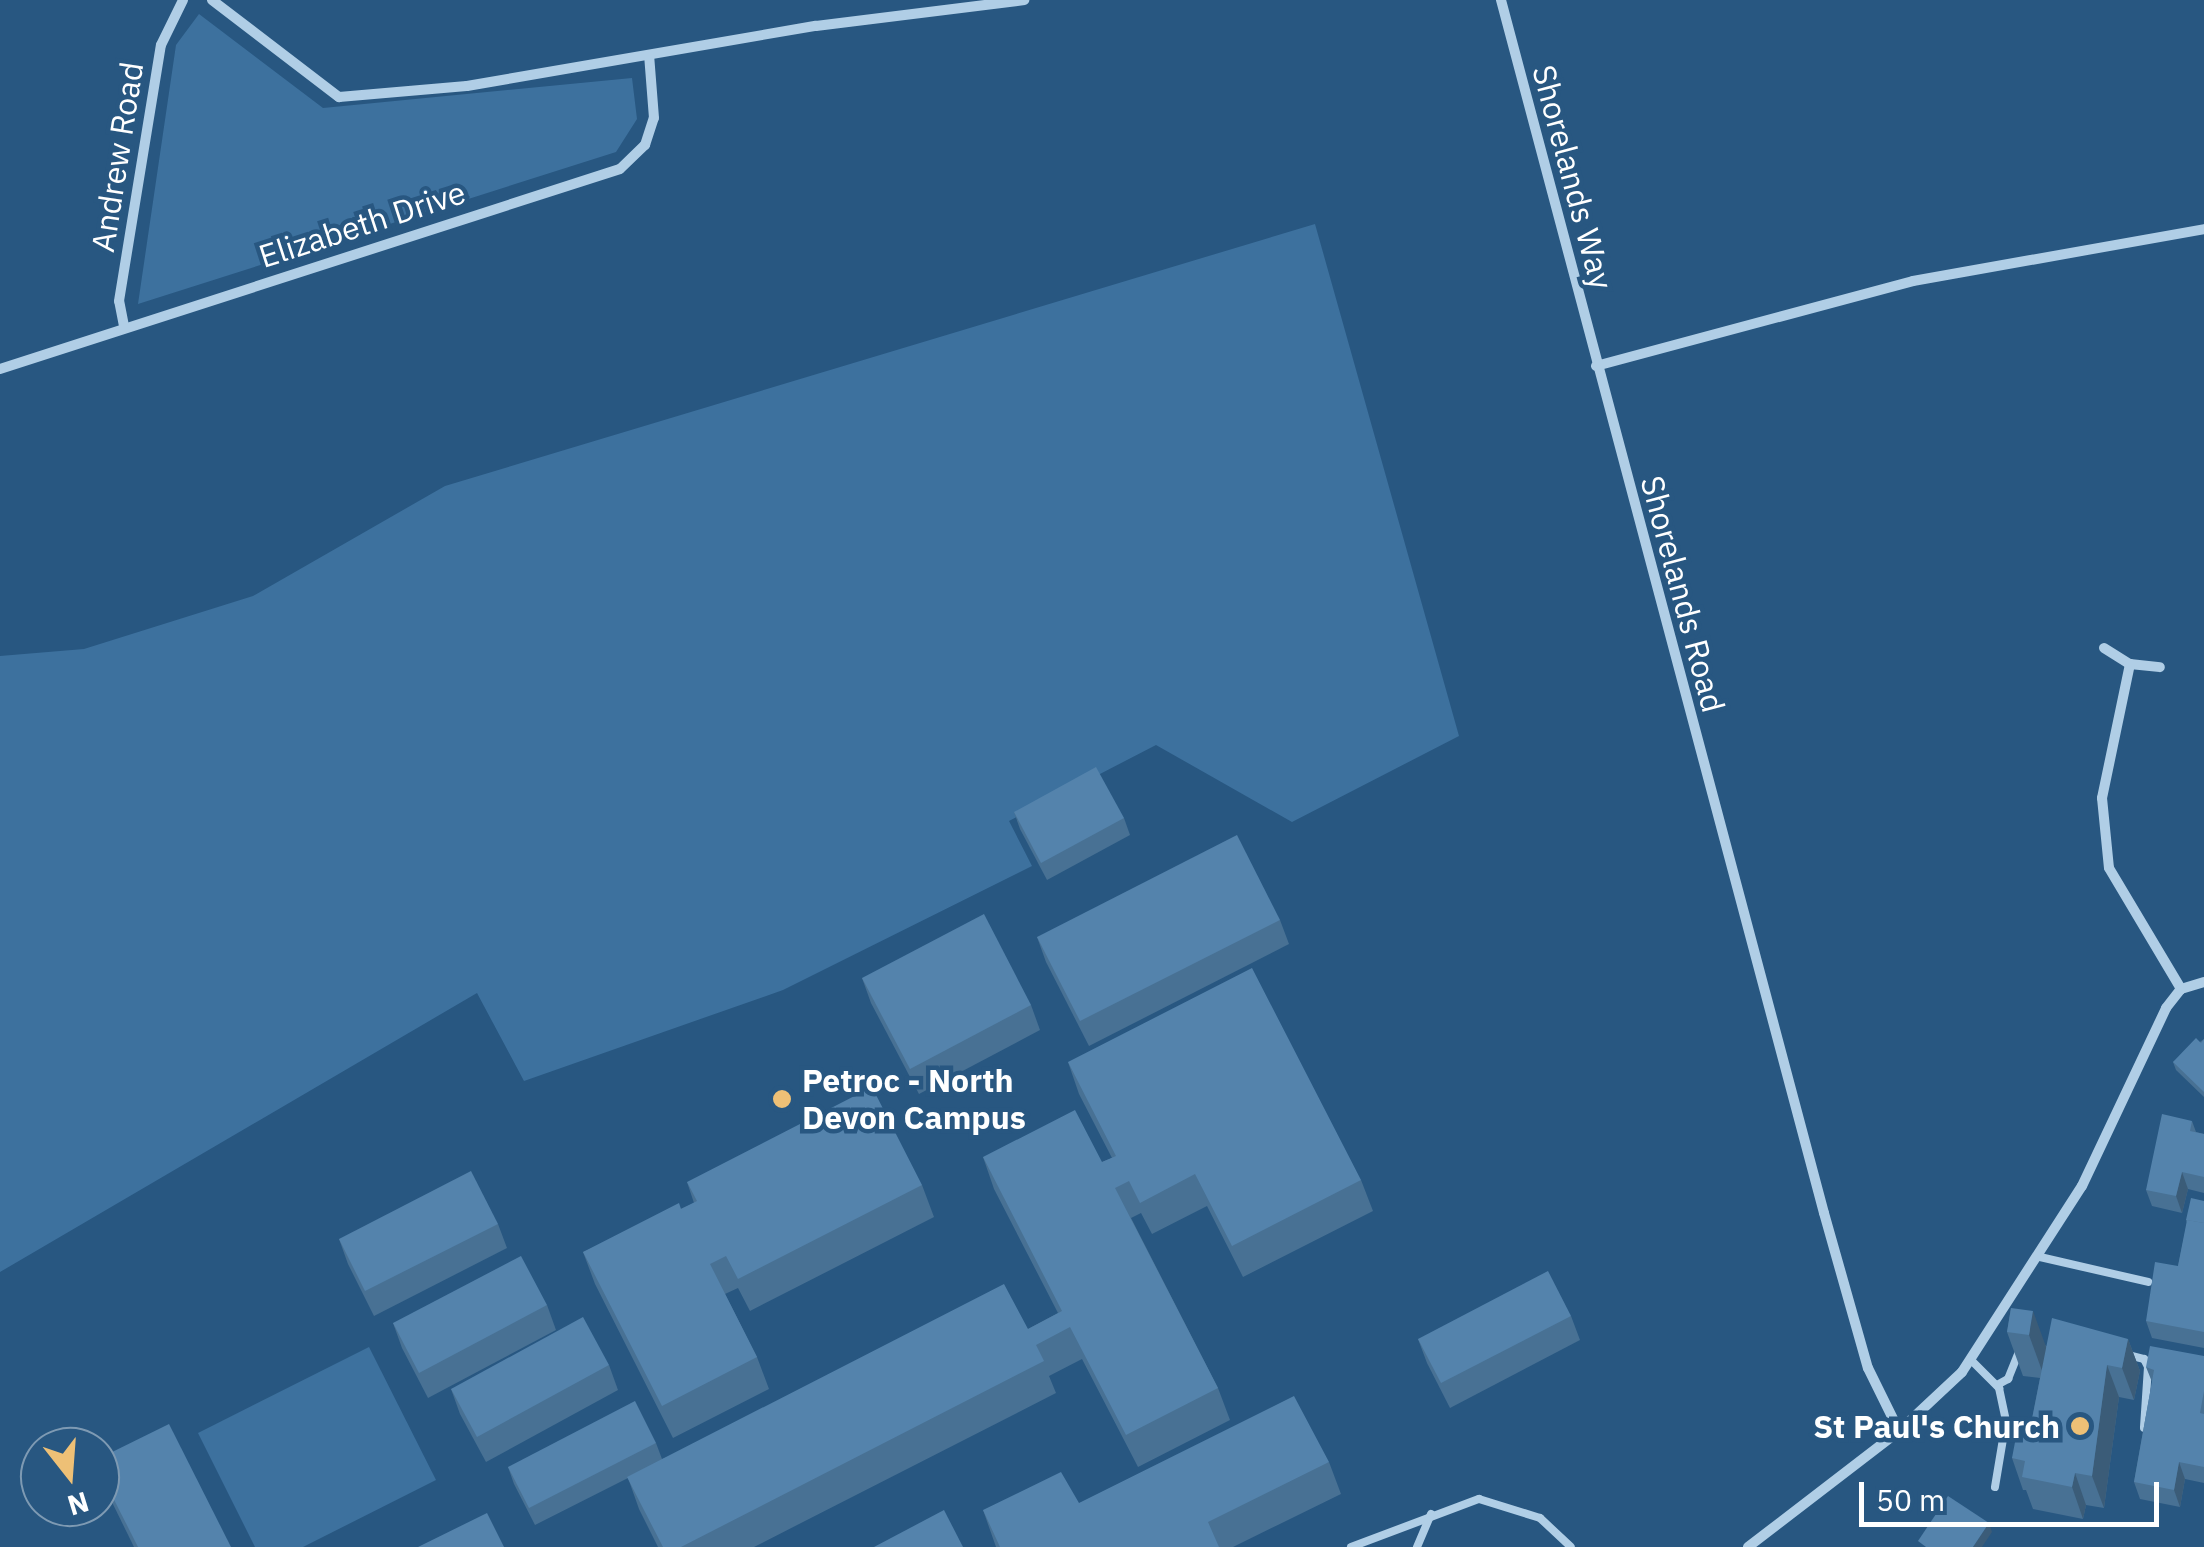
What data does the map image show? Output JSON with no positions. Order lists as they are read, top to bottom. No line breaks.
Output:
{"streets":{"street":["Andrew Road","Shorelands Way","Elizabeth Drive","Shorelands Road"]},"crossings":[["Andrew Road","Elizabeth Drive"],["Shorelands Way","Shorelands Road"]],"places":["Petroc - North Devon Campus","St Paul's Church"],"scale_bar":"50 m","north":"bottom"}
